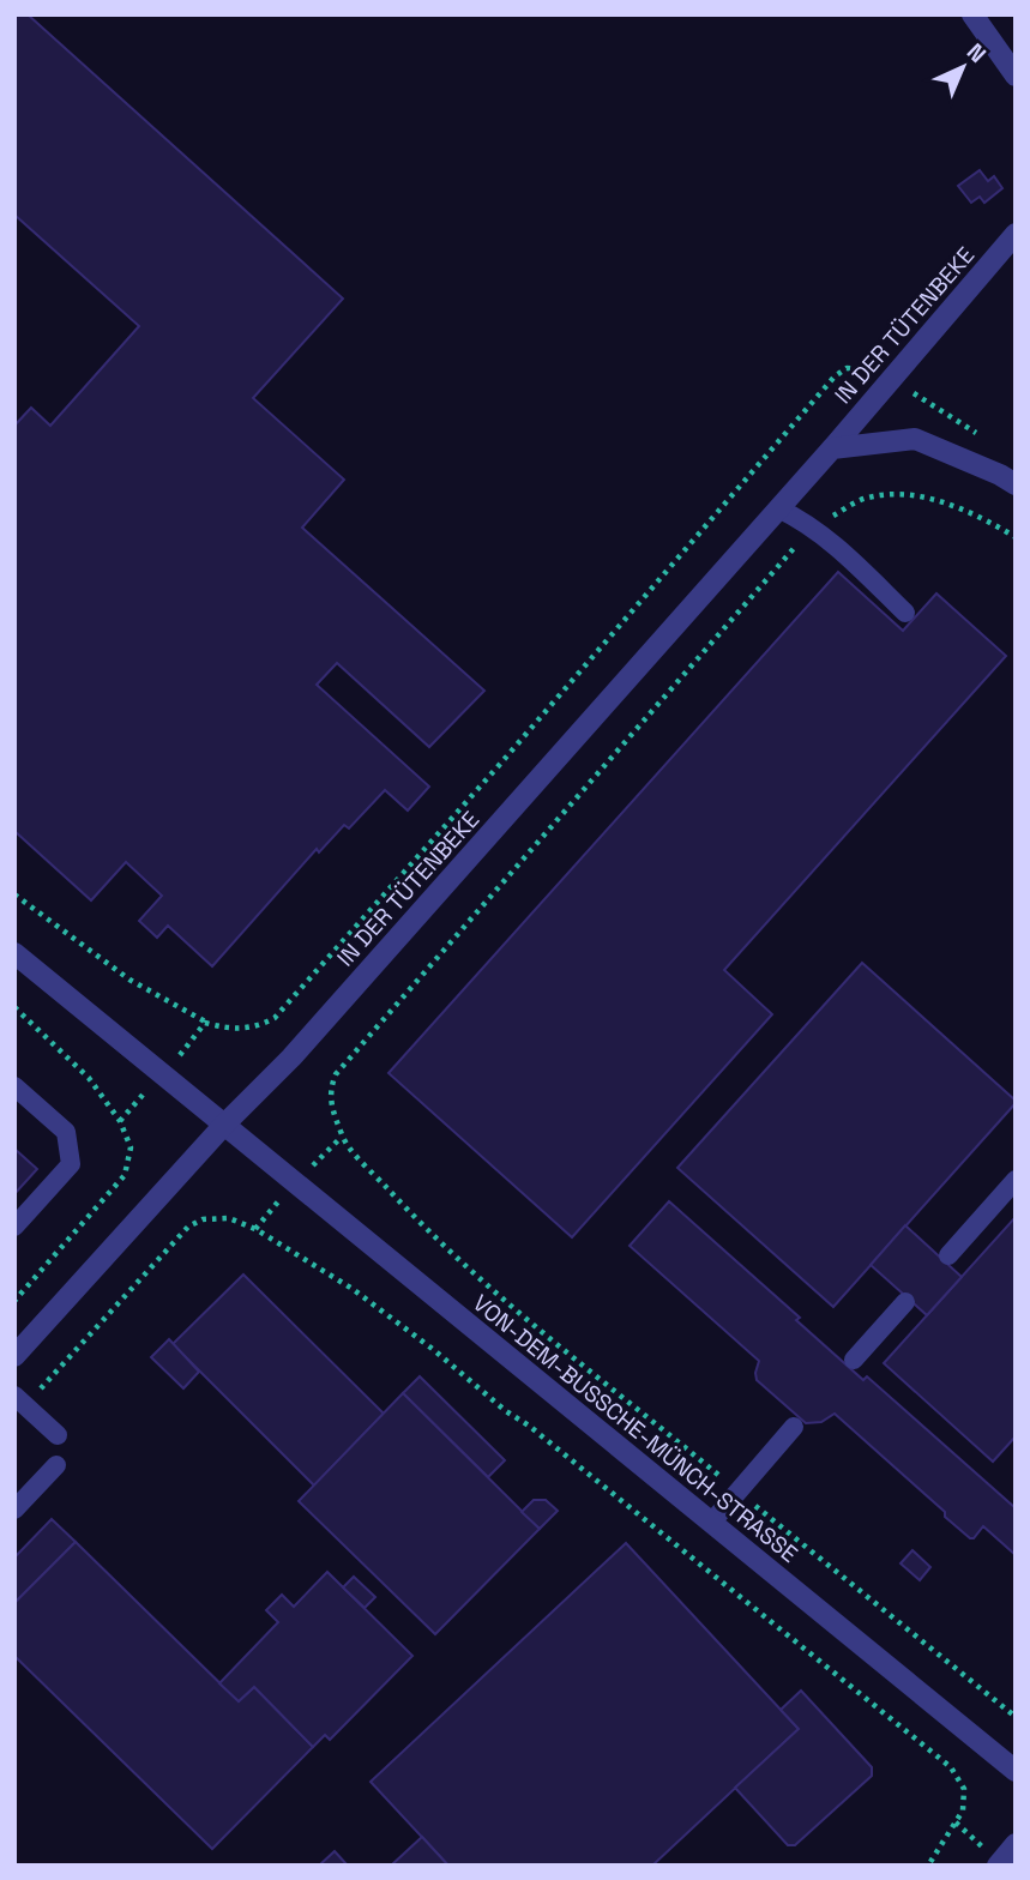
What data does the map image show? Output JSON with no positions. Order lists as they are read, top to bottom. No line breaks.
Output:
{"streets":{"street":["IN DER TÜTENBEKE","VON-DEM-BUSSCHE-MÜNCH-STRASSE"]},"crossings":[["IN DER TÜTENBEKE","VON-DEM-BUSSCHE-MÜNCH-STRASSE"]],"north":"top right"}
